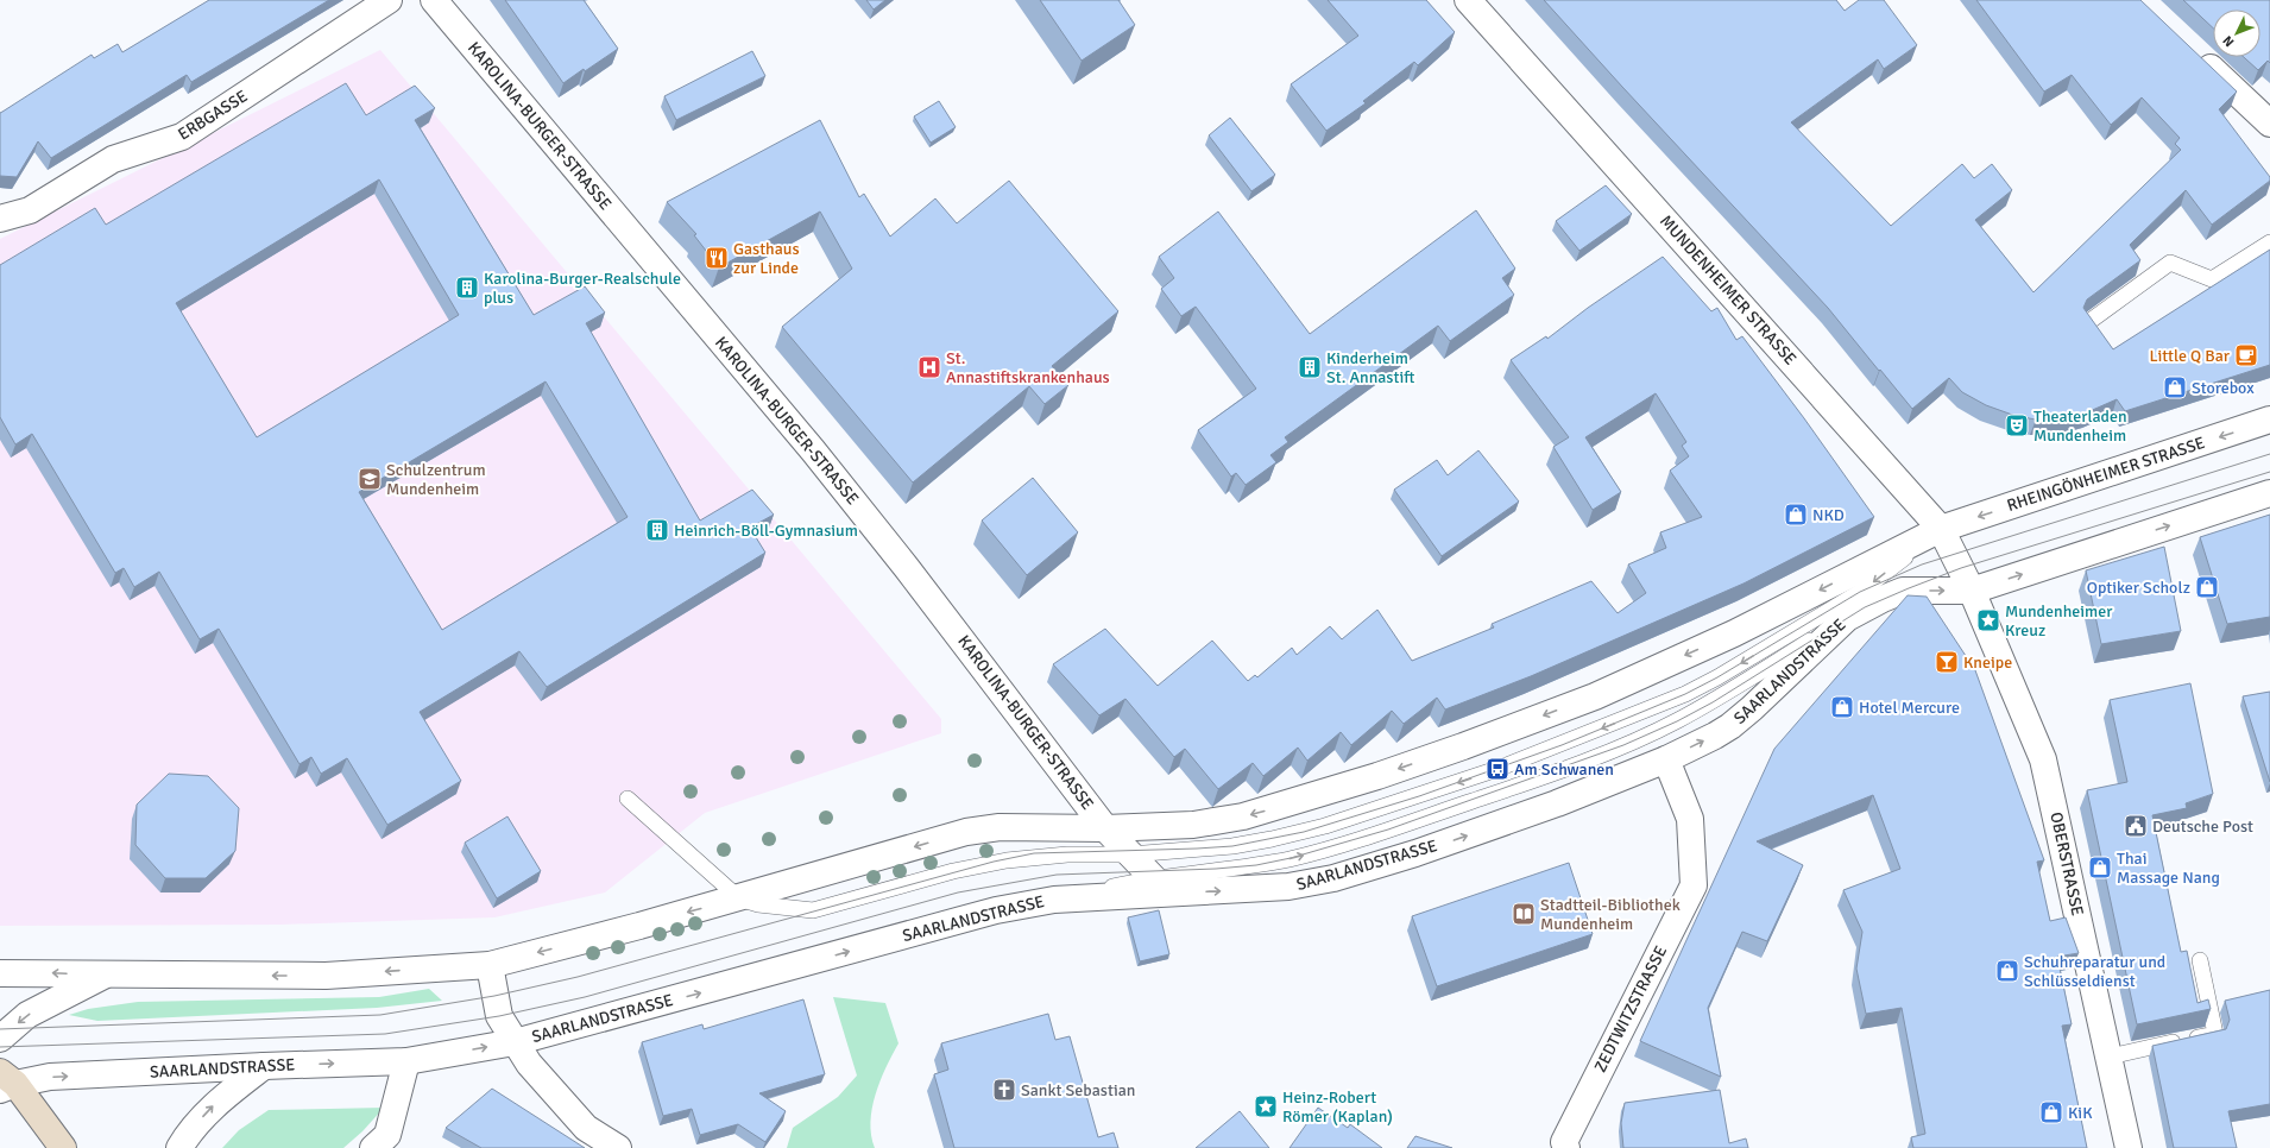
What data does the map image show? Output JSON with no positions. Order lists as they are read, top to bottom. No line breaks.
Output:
{"streets":{"street":["ERBGASSE","KAROLINA-BURGER-STRASSE","MUNDENHEIMER STRASSE","RHEINGÖNHEIMER STRASSE","SAARLANDSTRASSE","OBERSTRASSE","ZEDTWITZSTRASSE"]},"crossings":[["KAROLINA-BURGER-STRASSE","SAARLANDSTRASSE"],["MUNDENHEIMER STRASSE","RHEINGÖNHEIMER STRASSE"],["MUNDENHEIMER STRASSE","SAARLANDSTRASSE"],["MUNDENHEIMER STRASSE","OBERSTRASSE"],["SAARLANDSTRASSE","OBERSTRASSE"],["SAARLANDSTRASSE","ZEDTWITZSTRASSE"]],"places":{"restaurant":["Gasthaus zur Linde"],"building":["Karolina-Burger-Realschule plus","Kinderheim St. Annastift","Heinrich-Böll-Gymnasium"],"cafe":["Little Q Bar"],"hospital":["St. Annastiftskrankenhaus"],"shop":["Storebox","NKD","Optiker Scholz","Hotel Mercure","Thai Massage Nang","Schuhreparatur und Schlüsseldienst","KiK"],"theatre":["Theaterladen Mundenheim"],"school or university":["Schulzentrum Mundenheim"],"place":["Mundenheimer Kreuz","Heinz-Robert Römer (Kaplan)"],"bar":["Kneipe"],"bus stop":["Am Schwanen"],"public building":["Deutsche Post"],"library":["Stadtteil-Bibliothek Mundenheim"],"church":["Sankt Sebastian"]},"north":"bottom left"}
